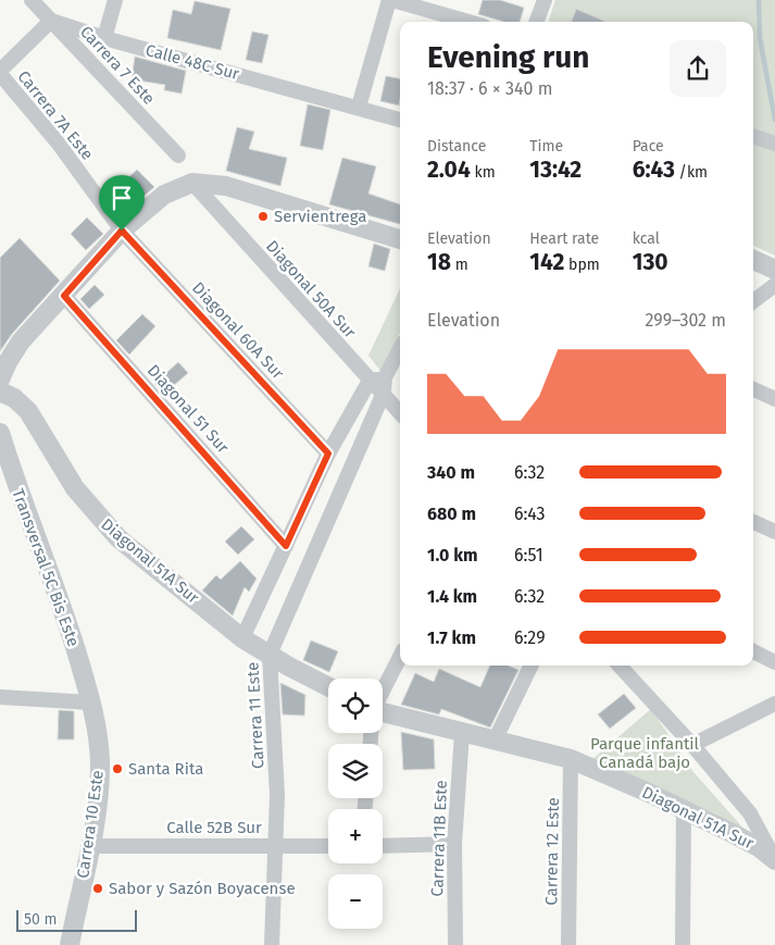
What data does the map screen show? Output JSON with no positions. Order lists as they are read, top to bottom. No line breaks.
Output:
{"streets":{"street":["Calle 48C Sur","Carrera 7 Este","Carrera 7A Este","Diagonal 50A Sur","Diagonal 60A Sur","Diagonal 51 Sur","Diagonal 51A Sur","Transversal 5C Bis Este","Carrera 11 Este","Carrera 10 Este","Calle 52B Sur","Carrera 11B Este","Carrera 12 Este"]},"crossings":[["Calle 48C Sur","Carrera 7 Este"],["Carrera 7A Este","Diagonal 60A Sur"],["Diagonal 50A Sur","Carrera 11 Este"],["Diagonal 51A Sur","Carrera 11 Este"],["Diagonal 51A Sur","Carrera 11B Este"],["Diagonal 51A Sur","Carrera 12 Este"],["Transversal 5C Bis Este","Carrera 10 Este"],["Carrera 11 Este","Calle 52B Sur"],["Carrera 10 Este","Calle 52B Sur"]],"parks":["Parque infantil Canadá bajo"],"places":["Servientrega","Santa Rita","Sabor y Sazón Boyacense"],"scale_bar":"50 m","page":{"heading":["Evening run","18:37 · 6 × 340 m"],"stats":[["Distance","2.04 km"],["Time","13:42"],["Pace","6:43 /km"],["Elevation","18 m"],["Heart rate","142 bpm"],["kcal","130"]],"chart":["Elevation","299–302 m"],"list":[{"name":"340 m","note":"6:32"},{"name":"680 m","note":"6:43"},{"name":"1.0 km","note":"6:51"},{"name":"1.4 km","note":"6:32"},{"name":"1.7 km","note":"6:29"}],"map_buttons":["+","−"],"scale":"50 m"}}
